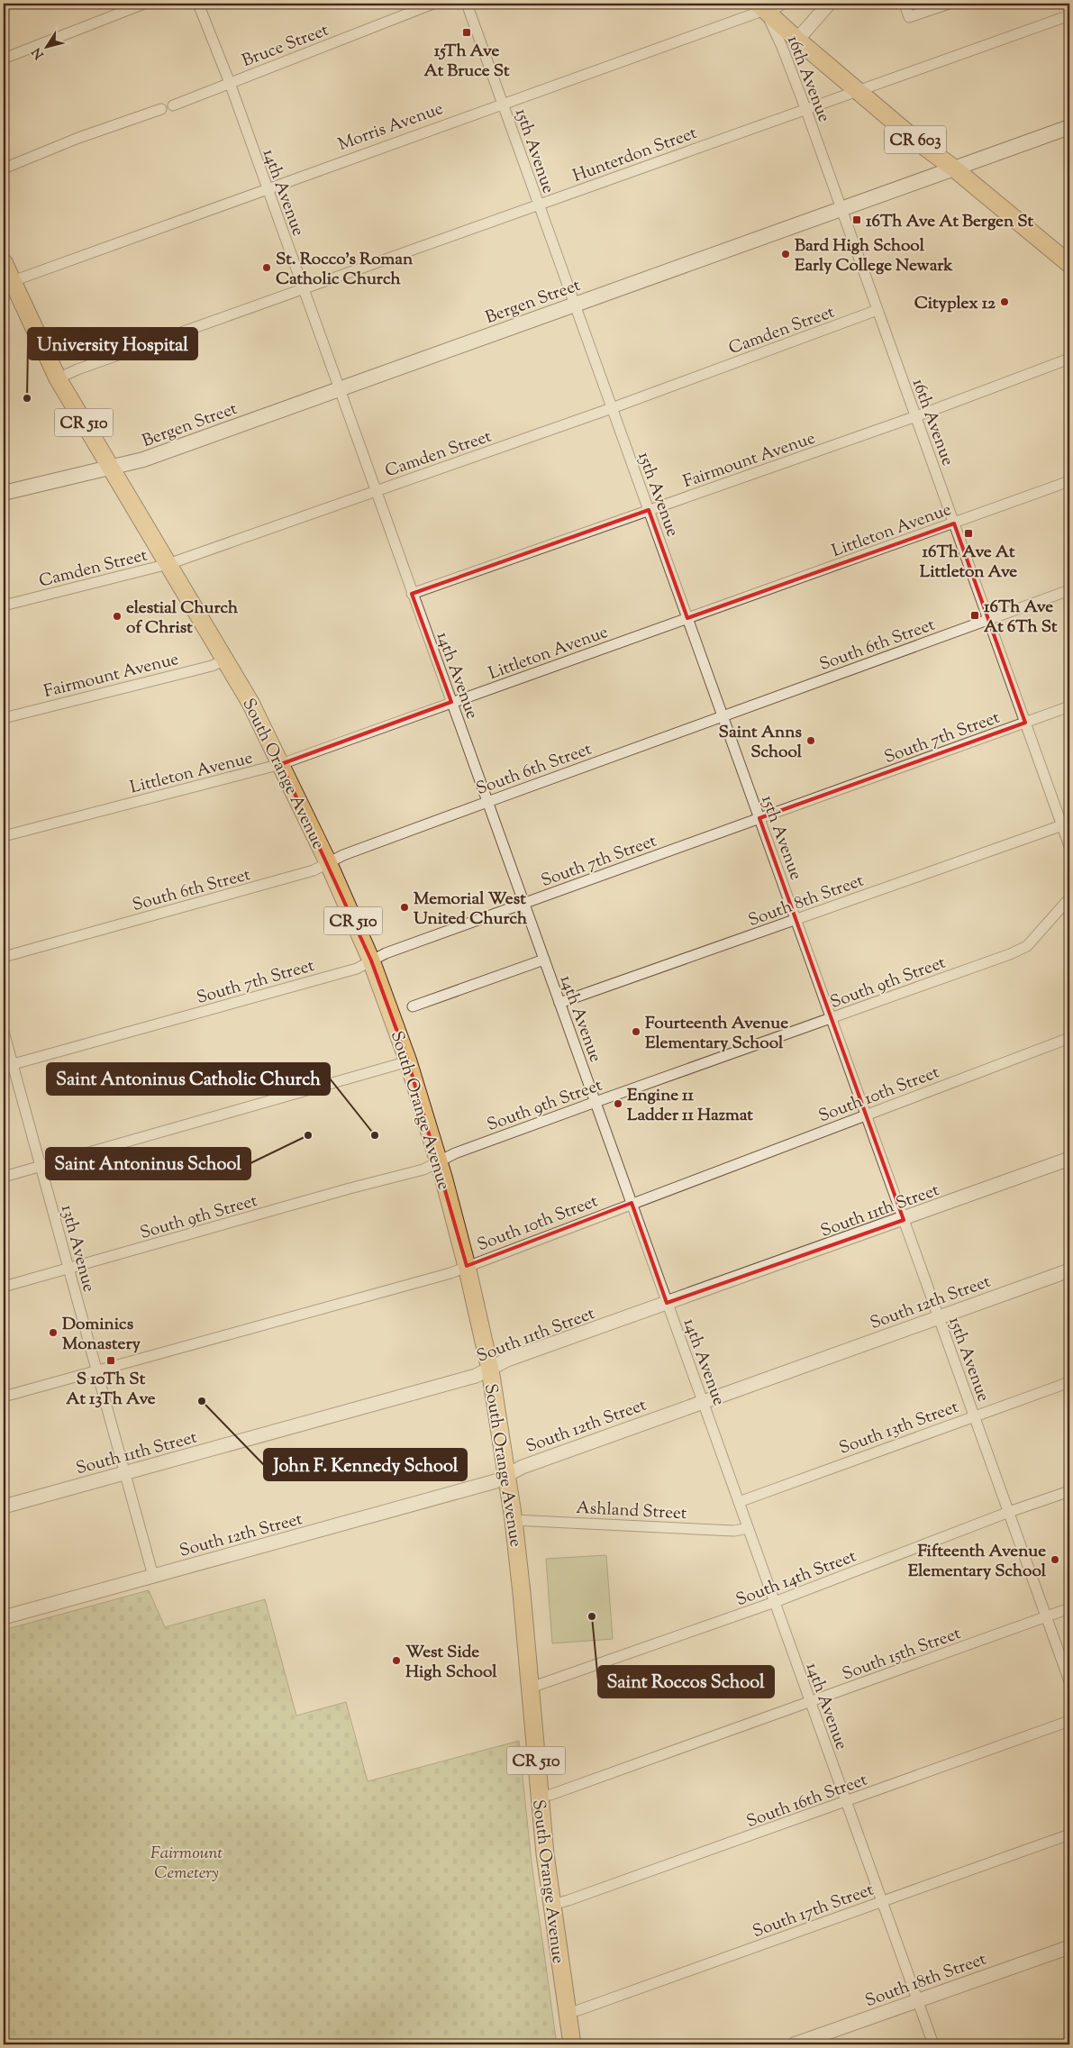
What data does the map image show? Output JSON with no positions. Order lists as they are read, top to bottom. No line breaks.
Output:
{"streets":{"main road":["CR 603","Bergen Street","CR 510","South Orange Avenue"],"street":["Bruce Street","16th Avenue","Morris Avenue","15th Avenue","Hunterdon Street","14th Avenue","Camden Street","Fairmount Avenue","Littleton Avenue","South 6th Street","South 7th Street","South 8th Street","South 9th Street","South 10th Street","South 11th Street","13th Avenue","South 12th Street","South 13th Street","Ashland Street","South 14th Street","South 15th Street","South 16th Street","South 17th Street","South 18th Street"]},"crossings":[["Bruce Street","14th Avenue"],["16th Avenue","Morris Avenue"],["16th Avenue","CR 603"],["16th Avenue","Hunterdon Street"],["16th Avenue","Bergen Street"],["16th Avenue","Camden Street"],["16th Avenue","Fairmount Avenue"],["16th Avenue","Littleton Avenue"],["16th Avenue","South 6th Street"],["16th Avenue","South 7th Street"],["16th Avenue","South 8th Street"],["Morris Avenue","CR 603"],["Morris Avenue","15th Avenue"],["Morris Avenue","14th Avenue"],["Morris Avenue","South Orange Avenue"],["CR 603","Hunterdon Street"],["CR 603","Bergen Street"],["15th Avenue","Hunterdon Street"],["15th Avenue","Bergen Street"],["15th Avenue","Camden Street"],["15th Avenue","Fairmount Avenue"],["15th Avenue","Littleton Avenue"],["15th Avenue","South 6th Street"],["15th Avenue","South 7th Street"],["15th Avenue","South 8th Street"],["15th Avenue","South 9th Street"],["15th Avenue","South 10th Street"],["15th Avenue","South 11th Street"],["15th Avenue","South 12th Street"],["15th Avenue","South 13th Street"],["15th Avenue","South 14th Street"],["15th Avenue","South 15th Street"],["Hunterdon Street","14th Avenue"],["Hunterdon Street","South Orange Avenue"],["14th Avenue","Bergen Street"],["14th Avenue","Camden Street"],["14th Avenue","Fairmount Avenue"],["14th Avenue","Littleton Avenue"],["14th Avenue","South 6th Street"],["14th Avenue","South 7th Street"],["14th Avenue","South 8th Street"],["14th Avenue","South 9th Street"],["14th Avenue","South 10th Street"],["14th Avenue","South 11th Street"],["14th Avenue","South 12th Street"],["14th Avenue","South 13th Street"],["14th Avenue","Ashland Street"],["14th Avenue","South 14th Street"],["14th Avenue","South 15th Street"],["14th Avenue","South 16th Street"],["14th Avenue","South 17th Street"],["14th Avenue","South 18th Street"],["Bergen Street","South Orange Avenue"],["Camden Street","South Orange Avenue"],["Fairmount Avenue","South Orange Avenue"],["Littleton Avenue","South Orange Avenue"],["South 6th Street","South Orange Avenue"],["South 7th Street","South Orange Avenue"],["South 7th Street","13th Avenue"],["South Orange Avenue","South 9th Street"],["South Orange Avenue","South 10th Street"],["South Orange Avenue","South 11th Street"],["South Orange Avenue","South 12th Street"],["South Orange Avenue","Ashland Street"],["South Orange Avenue","South 14th Street"],["South Orange Avenue","South 15th Street"],["South Orange Avenue","South 16th Street"],["South Orange Avenue","South 17th Street"],["South 9th Street","13th Avenue"],["South 10th Street","13th Avenue"],["South 11th Street","13th Avenue"],["13th Avenue","South 12th Street"]],"parks":["Fairmount Cemetery"],"places":{"transit":["15Th Ave At Bruce St","16Th Ave At Bergen St","16Th Ave At Littleton Ave","16Th Ave At 6Th St","S 10Th St At 13Th Ave"],"other":["Bard High School Early College Newark","St. Rocco's Roman Catholic Church","Cityplex 12","University Hospital","elestial Church of Christ","Saint Anns School","Memorial West United Church","Fourteenth Avenue Elementary School","Engine 11 Ladder 11 Hazmat","Saint Antoninus School","Saint Antoninus Catholic Church","Dominics Monastery","John F. Kennedy School","Fifteenth Avenue Elementary School","Saint Roccos School","West Side High School"]},"north":"bottom left"}
